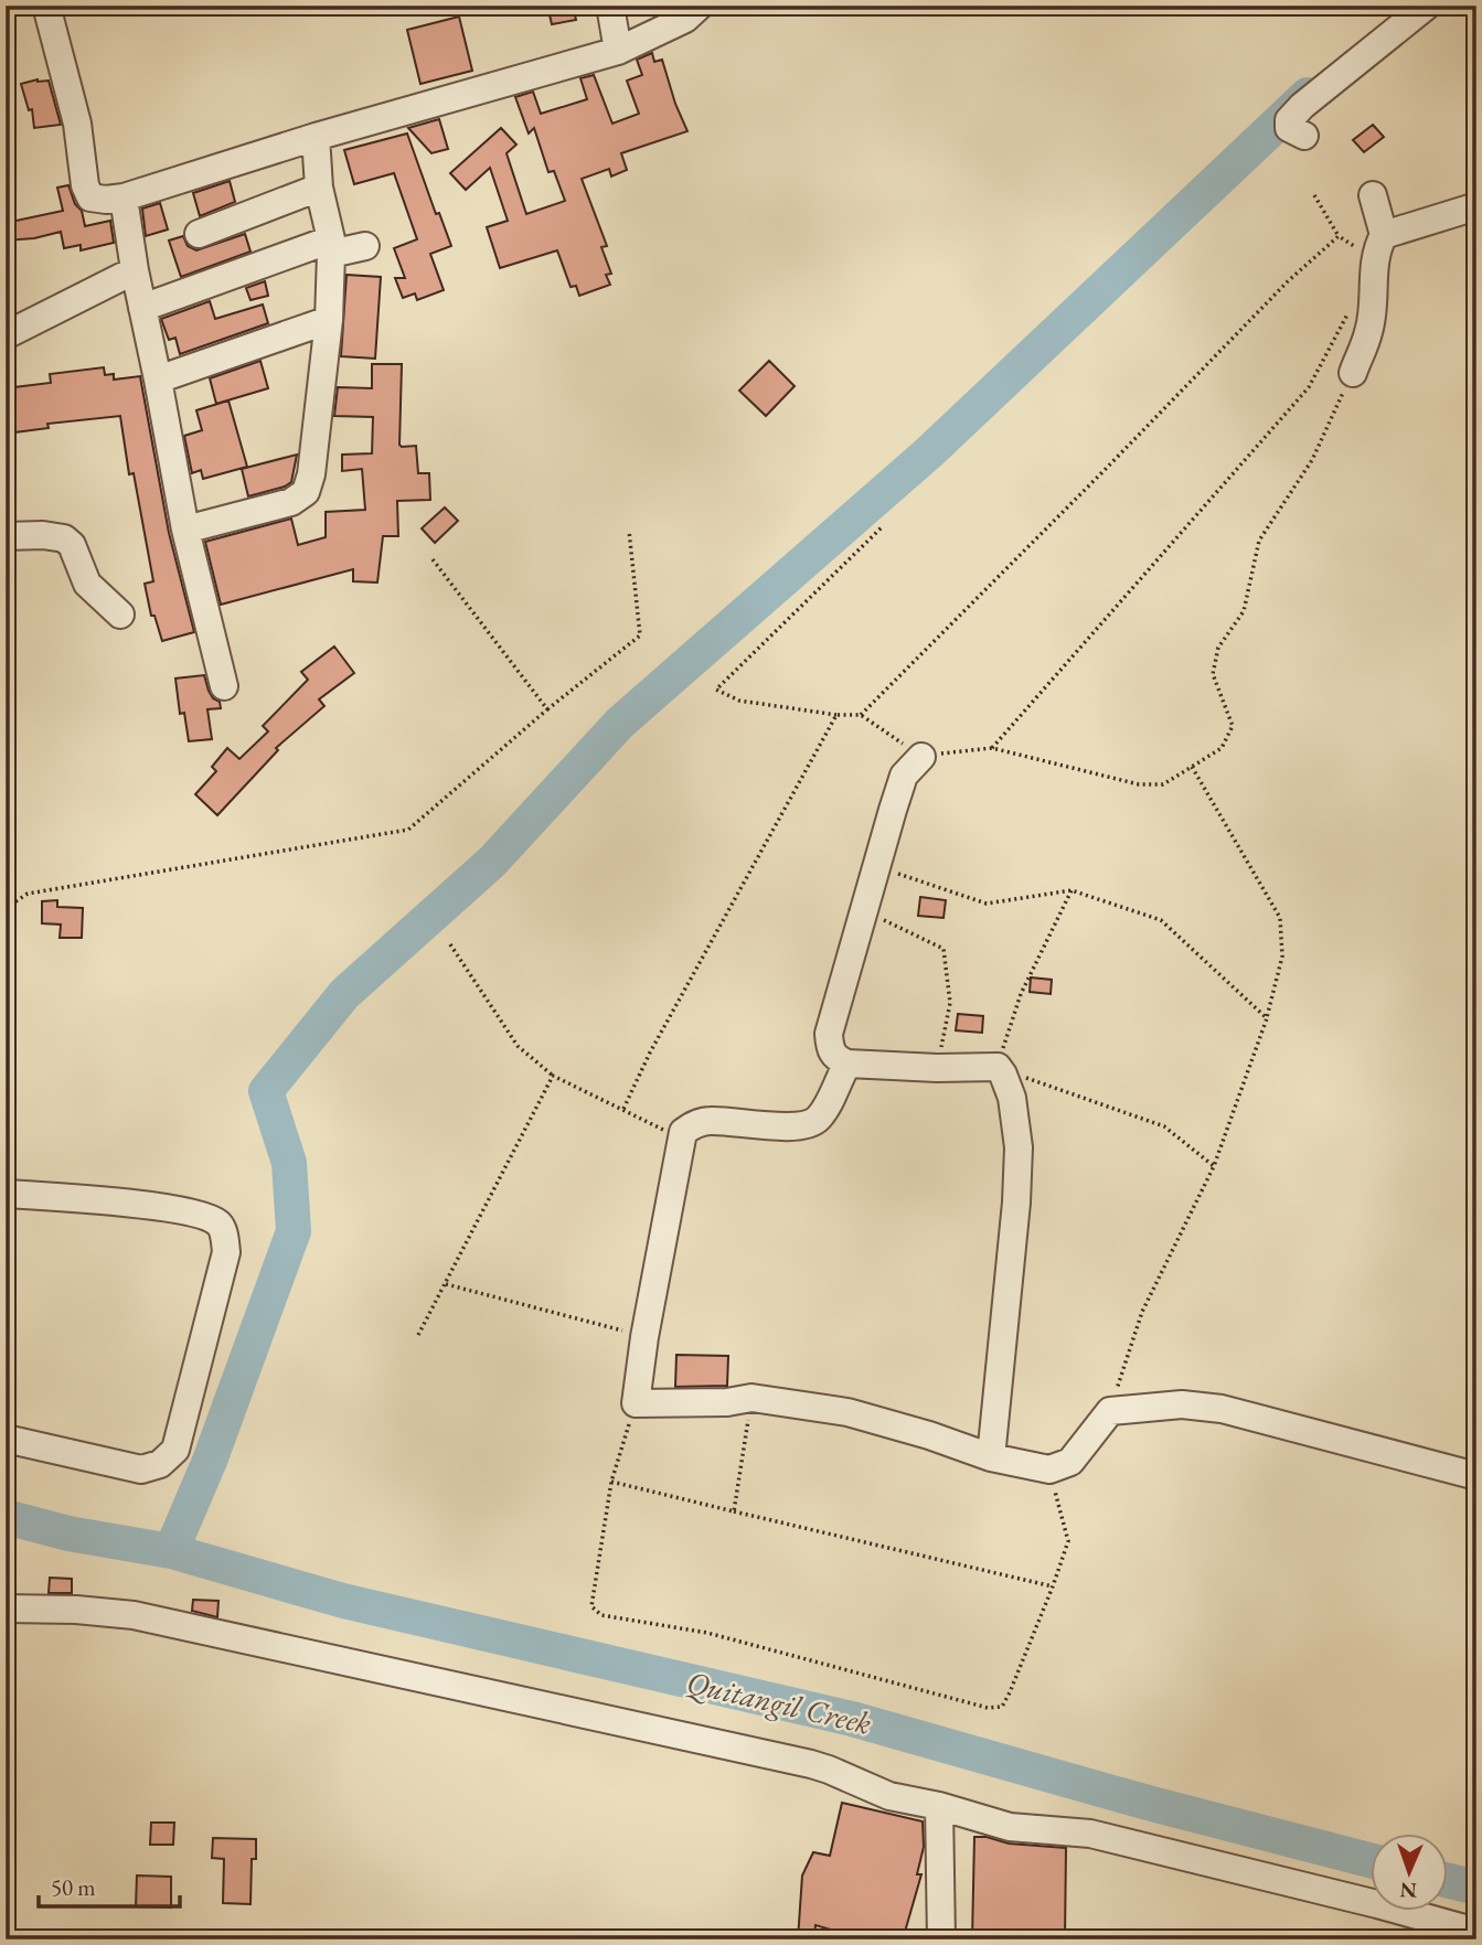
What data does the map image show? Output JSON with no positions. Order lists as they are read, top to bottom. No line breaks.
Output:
{"water":["Quitangil Creek"],"scale_bar":"50 m","north":"bottom"}
